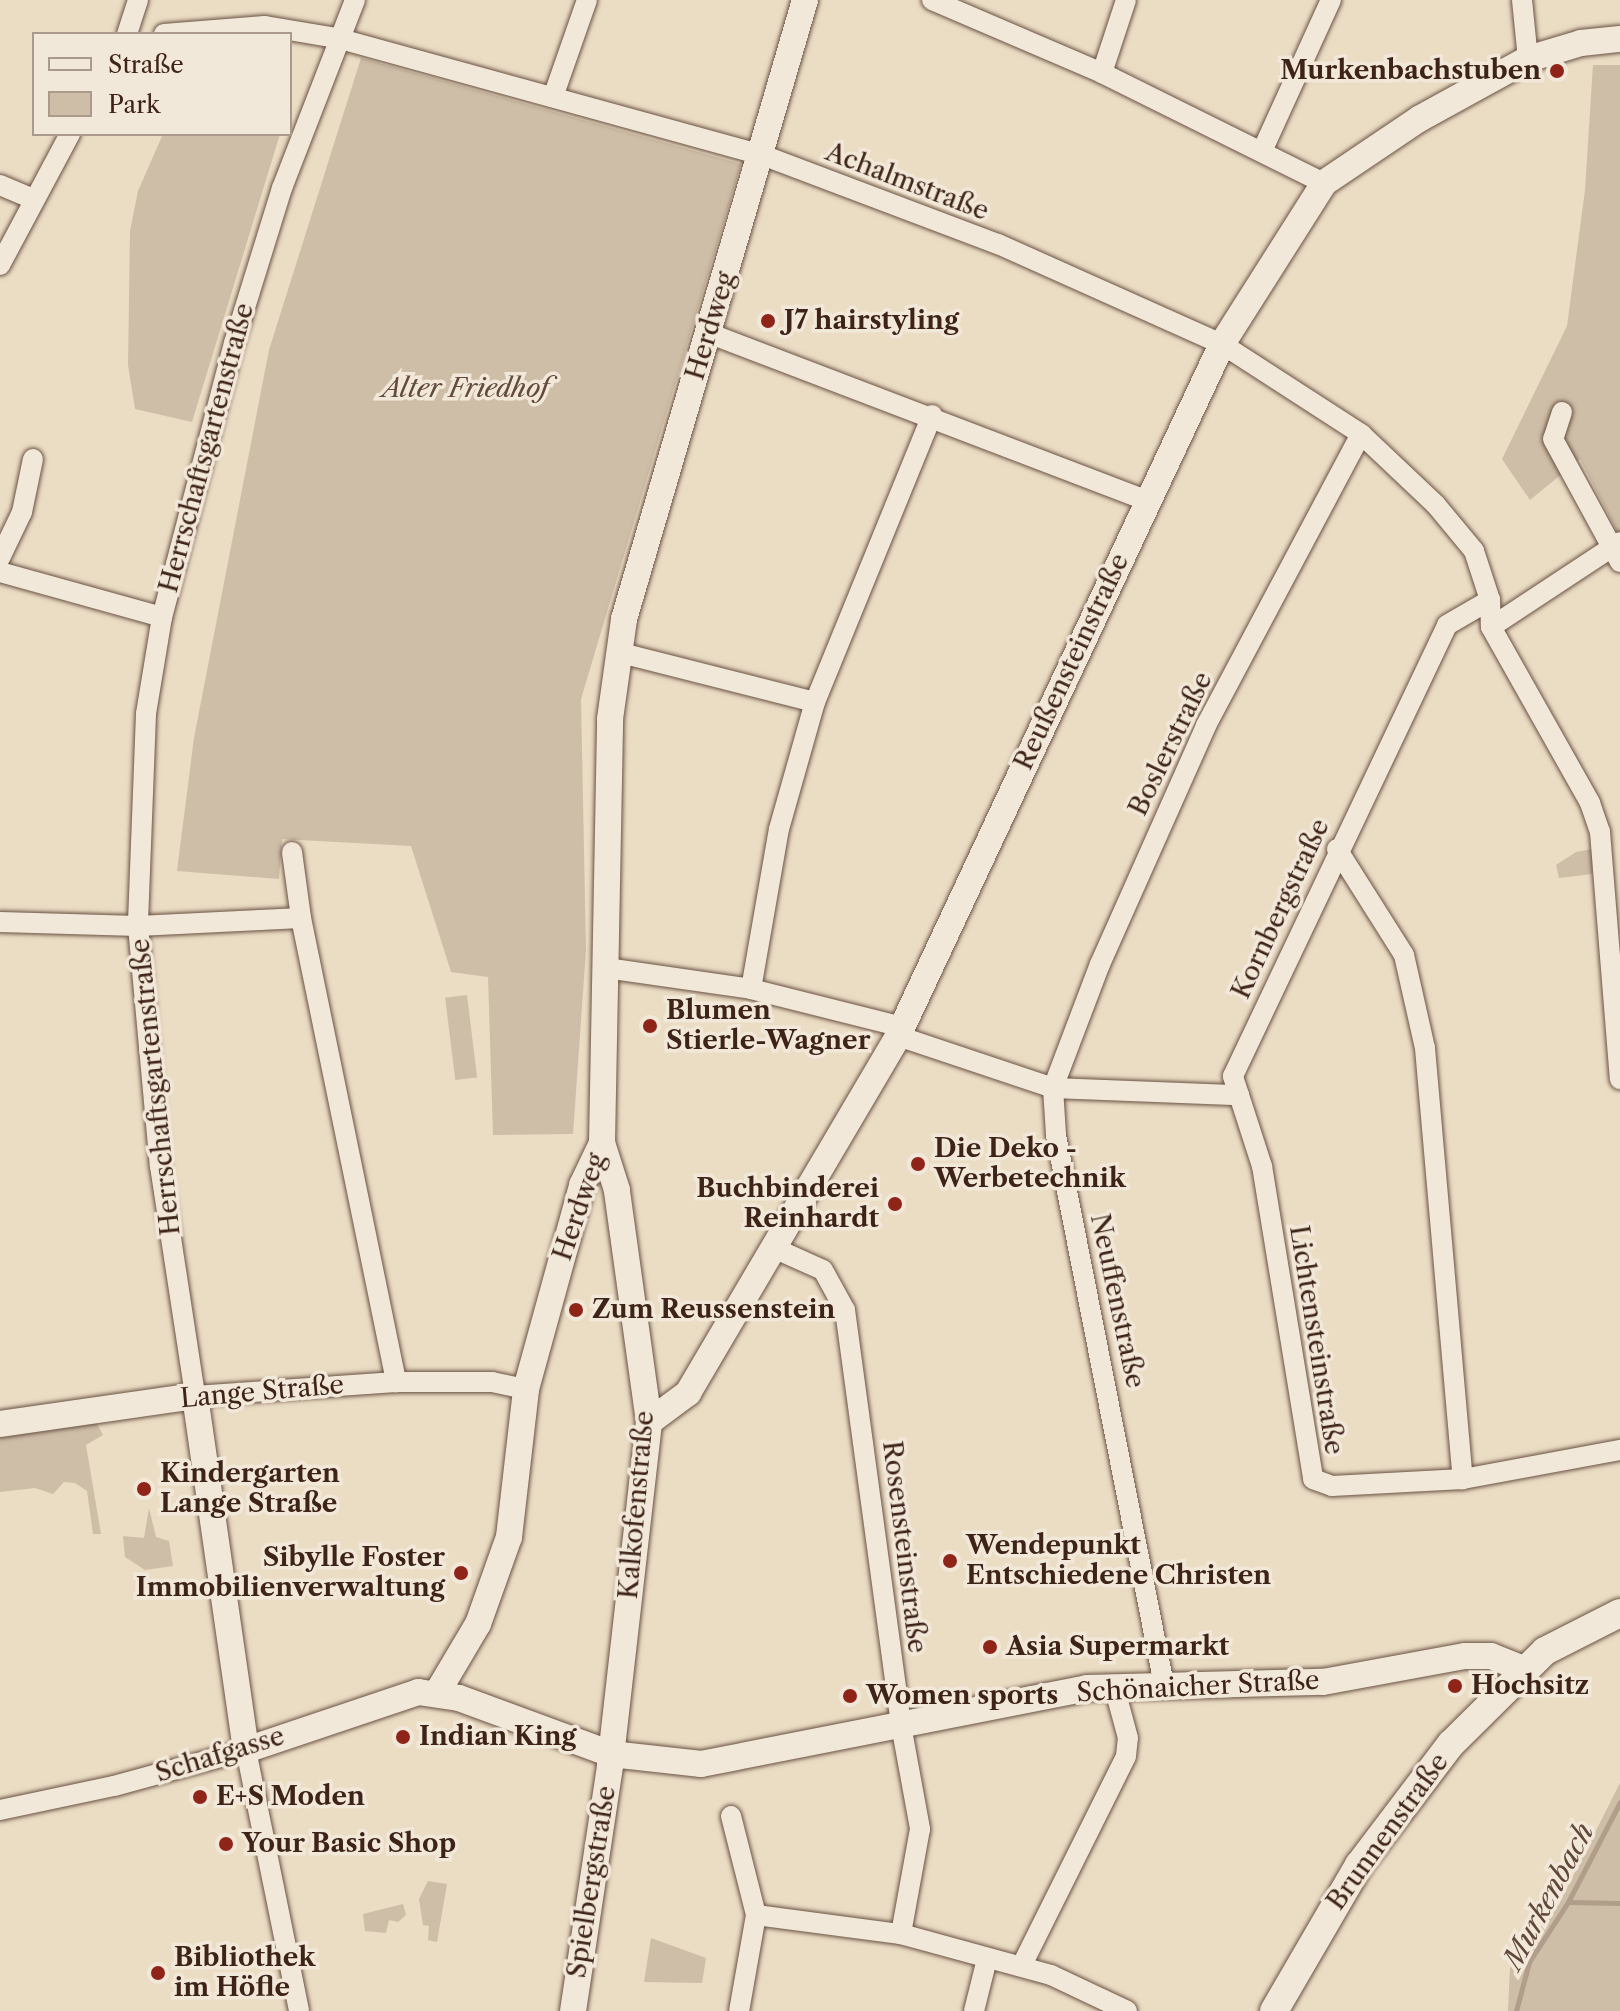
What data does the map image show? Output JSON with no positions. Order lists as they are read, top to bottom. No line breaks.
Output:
{"streets":{"main road":["Brunnenstraße"],"street":["Achalmstraße","Herdweg","Herrschaftsgartenstraße","Reußensteinstraße","Boslerstraße","Kornbergstraße","Neuffenstraße","Lichtensteinstraße","Lange Straße","Kalkofenstraße","Rosensteinstraße","Schönaicher Straße","Schafgasse","Spielbergstraße"]},"crossings":[["Achalmstraße","Herdweg"],["Achalmstraße","Herrschaftsgartenstraße"],["Achalmstraße","Reußensteinstraße"],["Achalmstraße","Boslerstraße"],["Achalmstraße","Kornbergstraße"],["Herdweg","Lange Straße"],["Herdweg","Kalkofenstraße"],["Herdweg","Schönaicher Straße"],["Herdweg","Schafgasse"],["Herrschaftsgartenstraße","Lange Straße"],["Herrschaftsgartenstraße","Schafgasse"],["Reußensteinstraße","Kalkofenstraße"],["Reußensteinstraße","Rosensteinstraße"],["Boslerstraße","Neuffenstraße"],["Kornbergstraße","Lichtensteinstraße"],["Neuffenstraße","Schönaicher Straße"],["Kalkofenstraße","Schönaicher Straße"],["Kalkofenstraße","Spielbergstraße"],["Rosensteinstraße","Schönaicher Straße"],["Schönaicher Straße","Schafgasse"],["Schönaicher Straße","Brunnenstraße"],["Schönaicher Straße","Spielbergstraße"]],"water":["Murkenbach"],"parks":["Alter Friedhof"],"places":["Murkenbachstuben","J7 hairstyling","Blumen Stierle-Wagner","Die Deko - Werbetechnik","Buchbinderei Reinhardt","Zum Reussenstein","Kindergarten Lange Straße","Wendepunkt Entschiedene Christen","Sibylle Foster Immobilienverwaltung","Asia Supermarkt","Hochsitz","Women sports","Indian King","E+S Moden","Your Basic Shop","Bibliothek im Höfle"],"legend":["Straße","Park"]}
